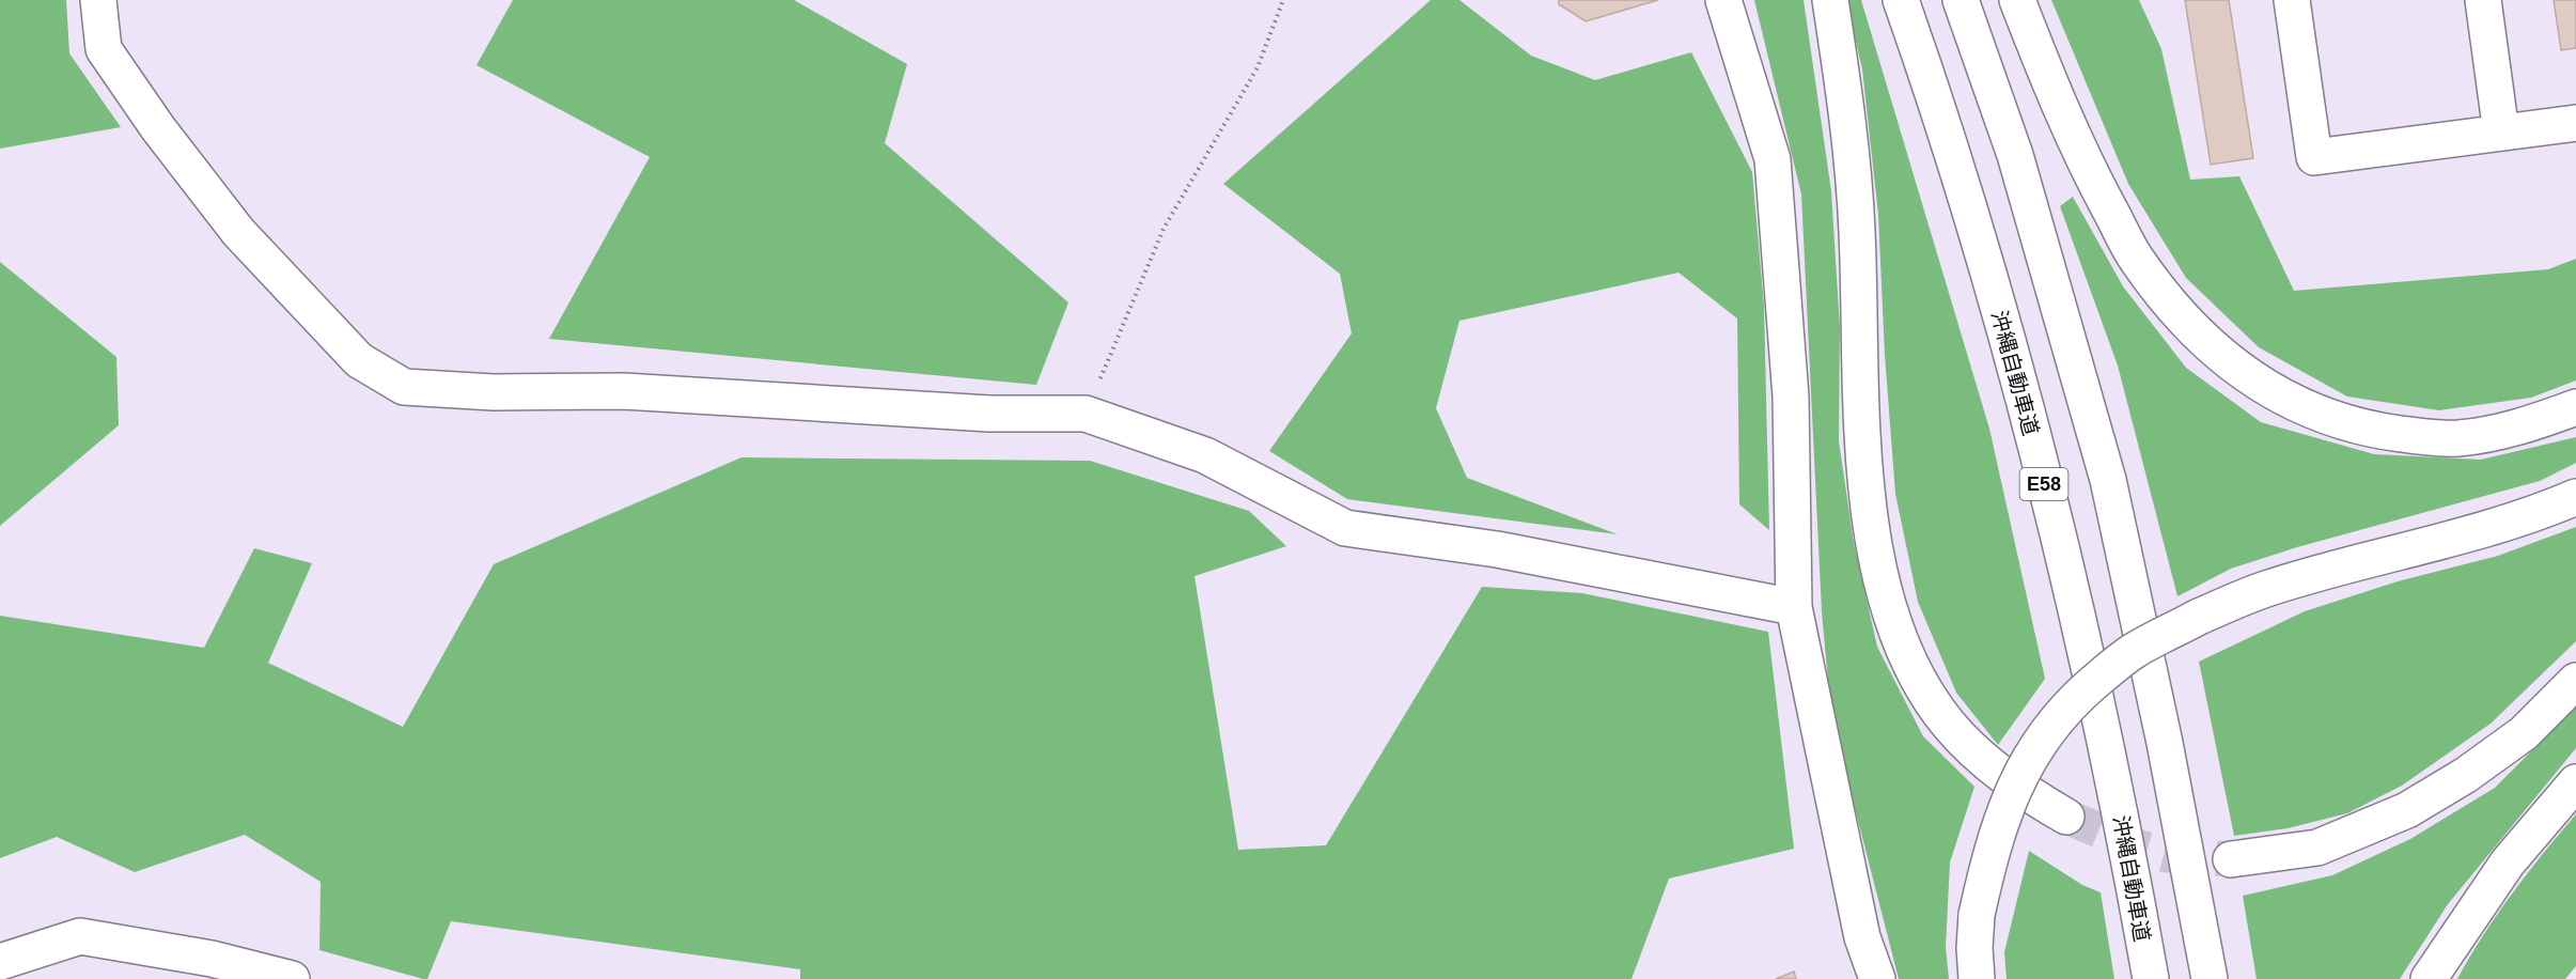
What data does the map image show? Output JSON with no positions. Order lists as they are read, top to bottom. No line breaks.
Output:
{"streets":{"main road":["沖縄自動車道","E58"]}}
